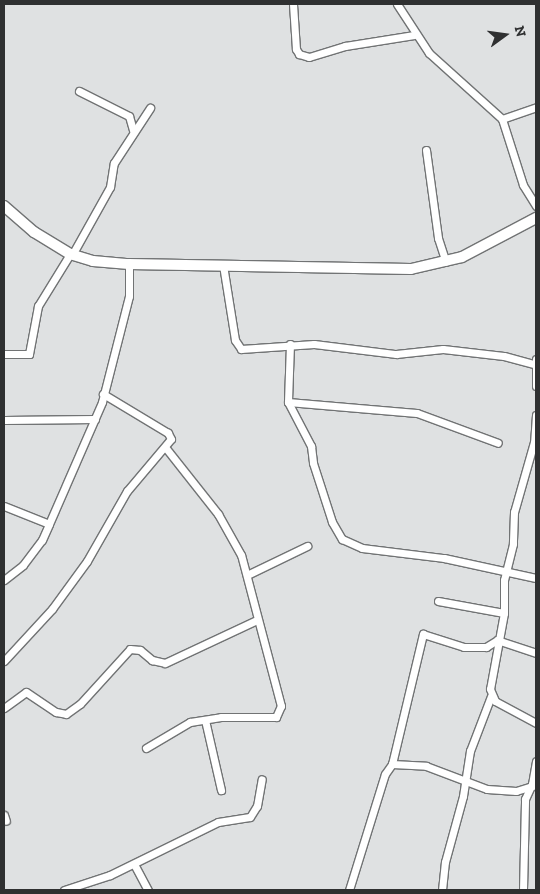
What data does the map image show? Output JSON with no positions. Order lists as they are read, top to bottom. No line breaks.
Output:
{"north":"right"}
